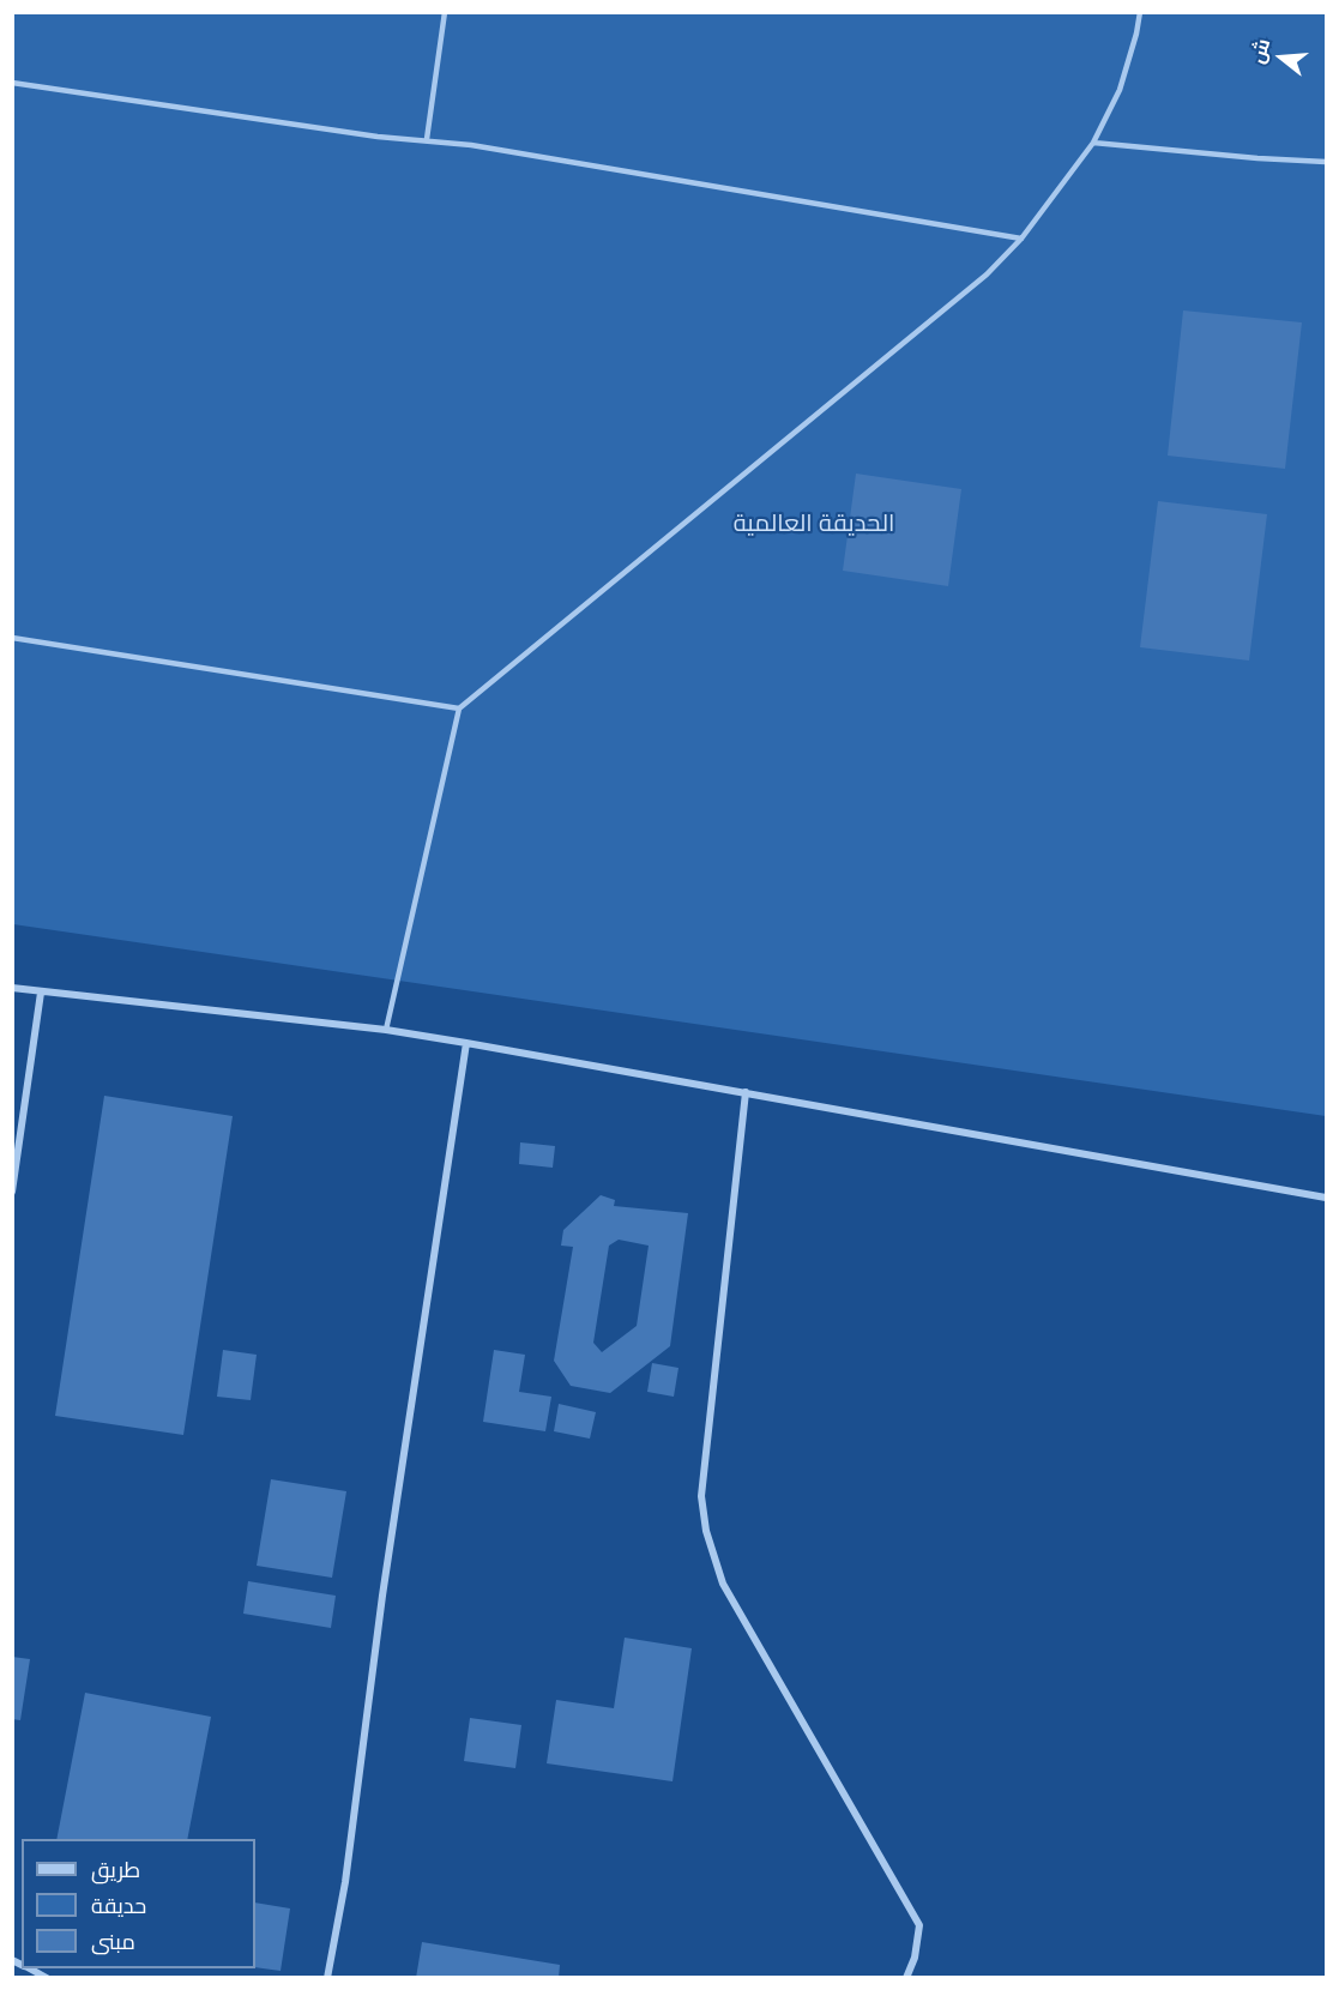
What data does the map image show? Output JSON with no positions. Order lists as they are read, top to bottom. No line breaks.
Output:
{"parks":["الحديقة العالمية"],"legend":["طريق","حديقة","مبنى"],"north":"left"}
